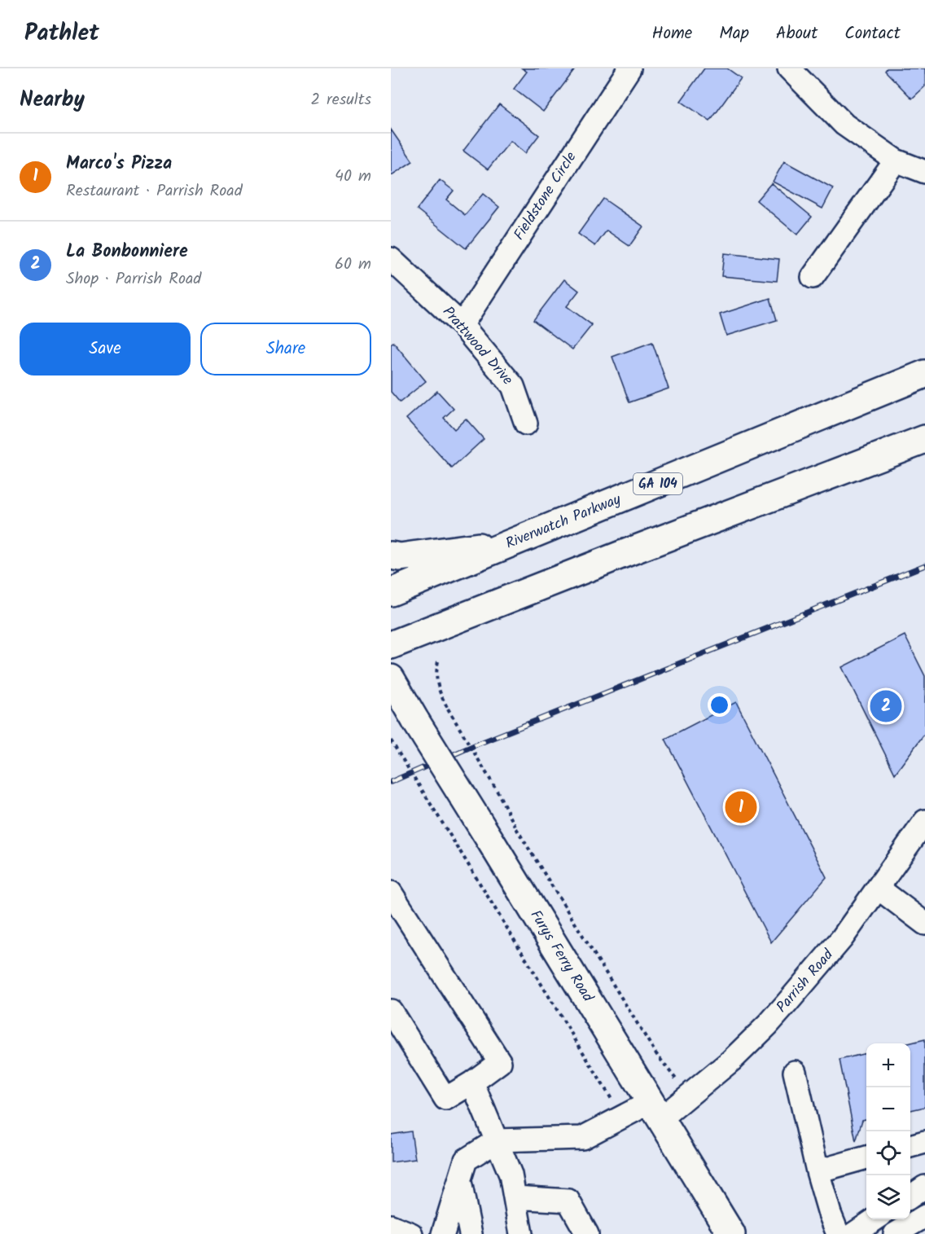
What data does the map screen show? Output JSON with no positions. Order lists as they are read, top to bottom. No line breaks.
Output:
{"streets":{"main road":["GA 104","Riverwatch Parkway","Furys Ferry Road"],"street":["Fieldstone Circle","Prattwood Drive","Parrish Road"]},"crossings":[["Fieldstone Circle","Prattwood Drive"],["Furys Ferry Road","Parrish Road"]],"page":{"header":"Pathlet","nav":["Home","Map","About","Contact"],"heading":["Nearby","2 results"],"list":[{"mark":"1","name":"Marco's Pizza","note":"Restaurant · Parrish Road","value":"40 m"},{"mark":"2","name":"La Bonbonniere","note":"Shop · Parrish Road","value":"60 m"}],"buttons":["Save","Share"],"pins":["2","1"],"map_buttons":["+","−"]}}
